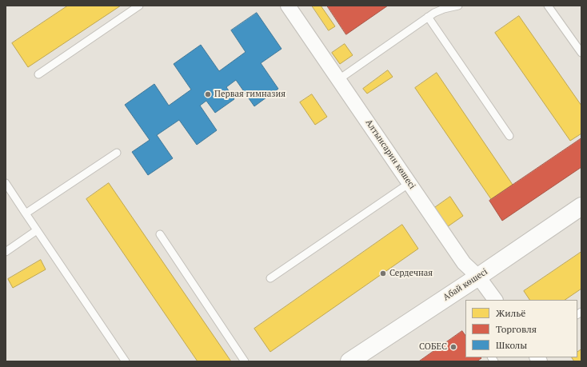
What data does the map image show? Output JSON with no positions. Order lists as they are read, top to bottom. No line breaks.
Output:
{"streets":{"street":["Алтынсарин көшесі","Абай көшесі"]},"crossings":[["Алтынсарин көшесі","Абай көшесі"]],"places":["Первая гимназия","Сердечная","СОБЕС"],"legend":["Жильё","Торговля","Школы"]}
